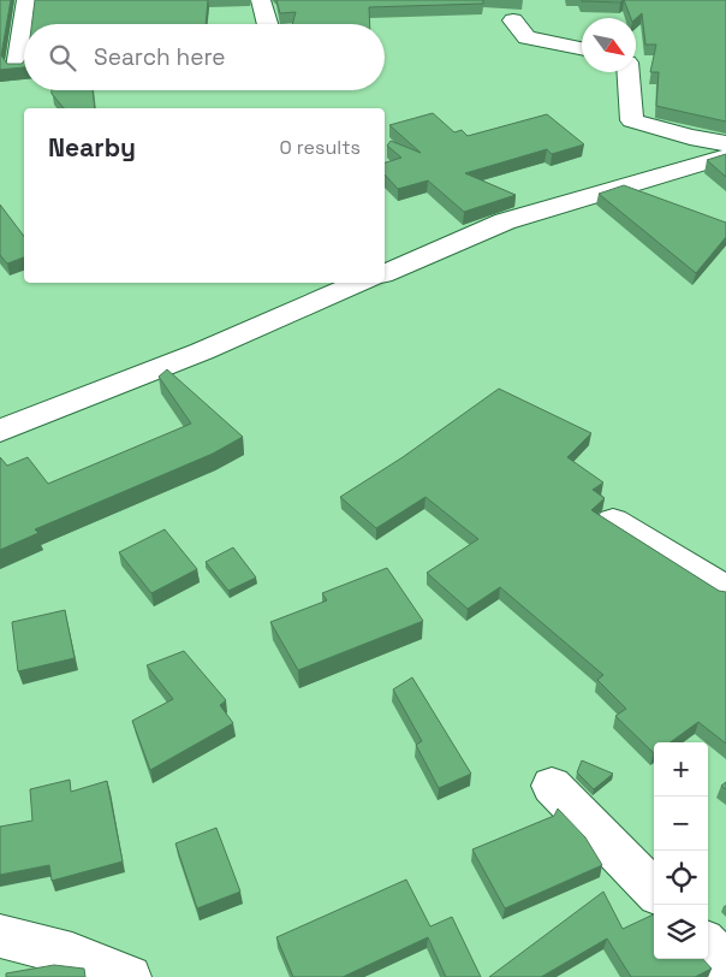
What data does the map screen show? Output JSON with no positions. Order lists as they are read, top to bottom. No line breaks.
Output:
{"north":"bottom right","page":{"search":"Search here","heading":["Nearby","0 results"],"map_buttons":["+","−"]}}
